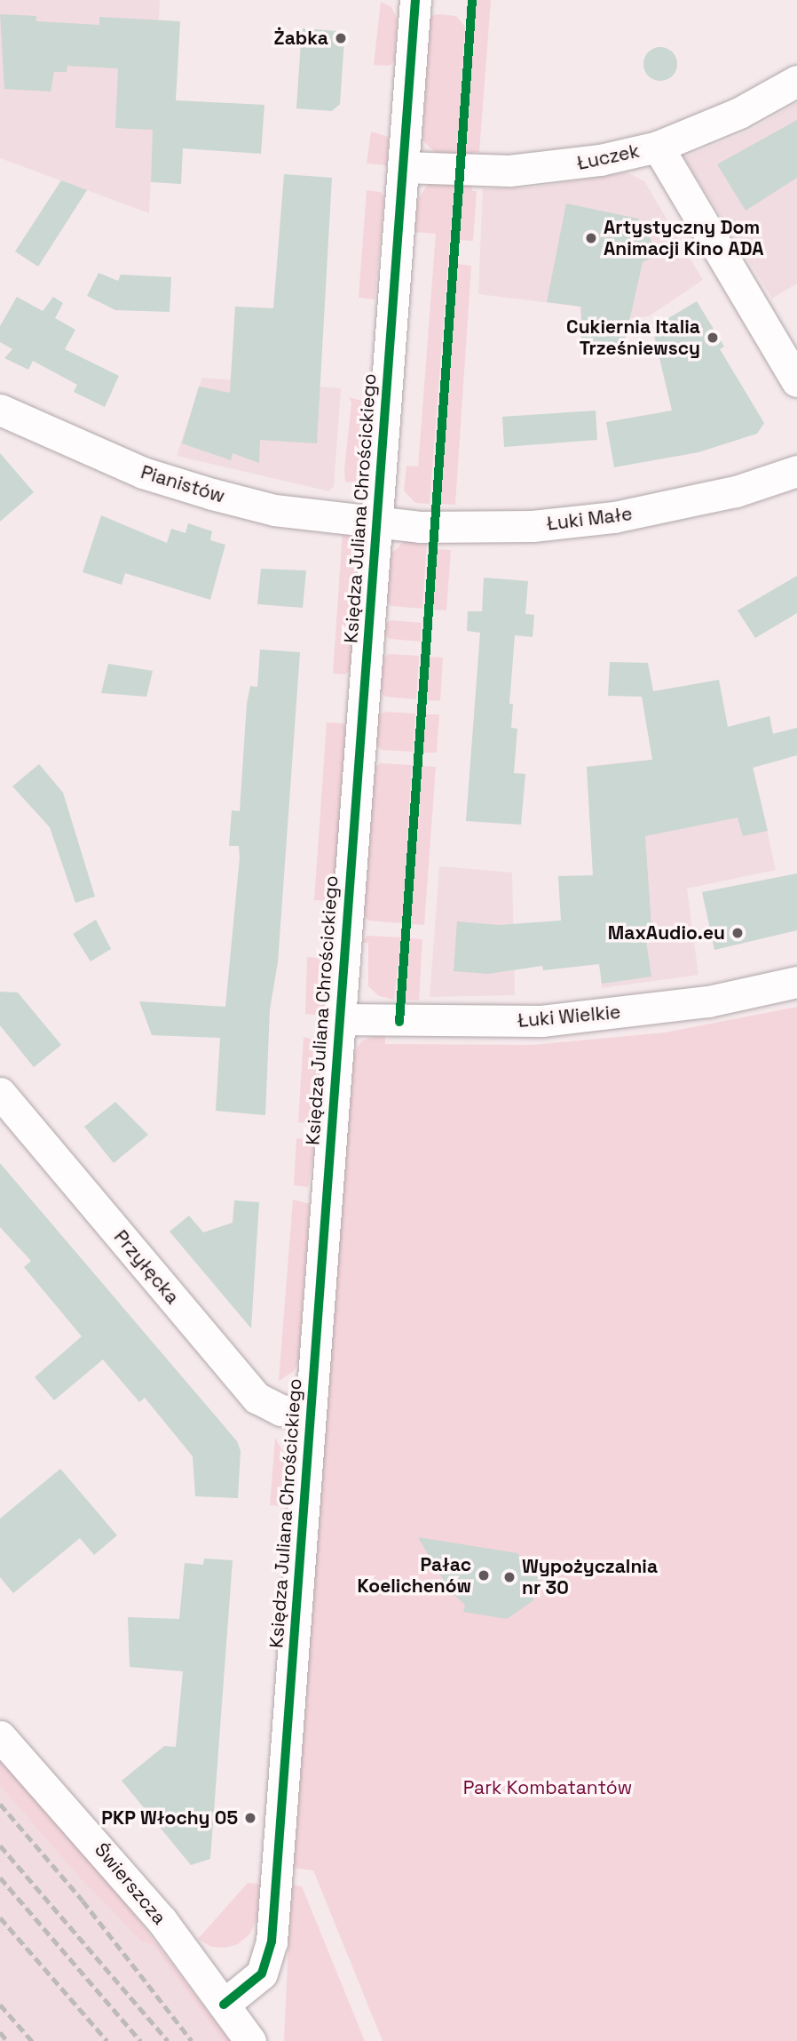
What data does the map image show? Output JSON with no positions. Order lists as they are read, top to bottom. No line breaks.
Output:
{"streets":{"street":["Łuczek","Pianistów","Księdza Juliana Chrościckiego","Łuki Małe","Łuki Wielkie","Przyłęcka","Świerszcza"]},"crossings":[["Łuczek","Księdza Juliana Chrościckiego"],["Pianistów","Księdza Juliana Chrościckiego"],["Pianistów","Łuki Małe"],["Księdza Juliana Chrościckiego","Łuki Małe"],["Księdza Juliana Chrościckiego","Łuki Wielkie"],["Księdza Juliana Chrościckiego","Przyłęcka"],["Księdza Juliana Chrościckiego","Świerszcza"]],"parks":["Park Kombatantów"],"places":["Żabka","Artystyczny Dom Animacji Kino ADA","Cukiernia Italia Trześniewscy","MaxAudio.eu","Pałac Koelichenów","Wypożyczalnia nr 30","PKP Włochy 05"]}
